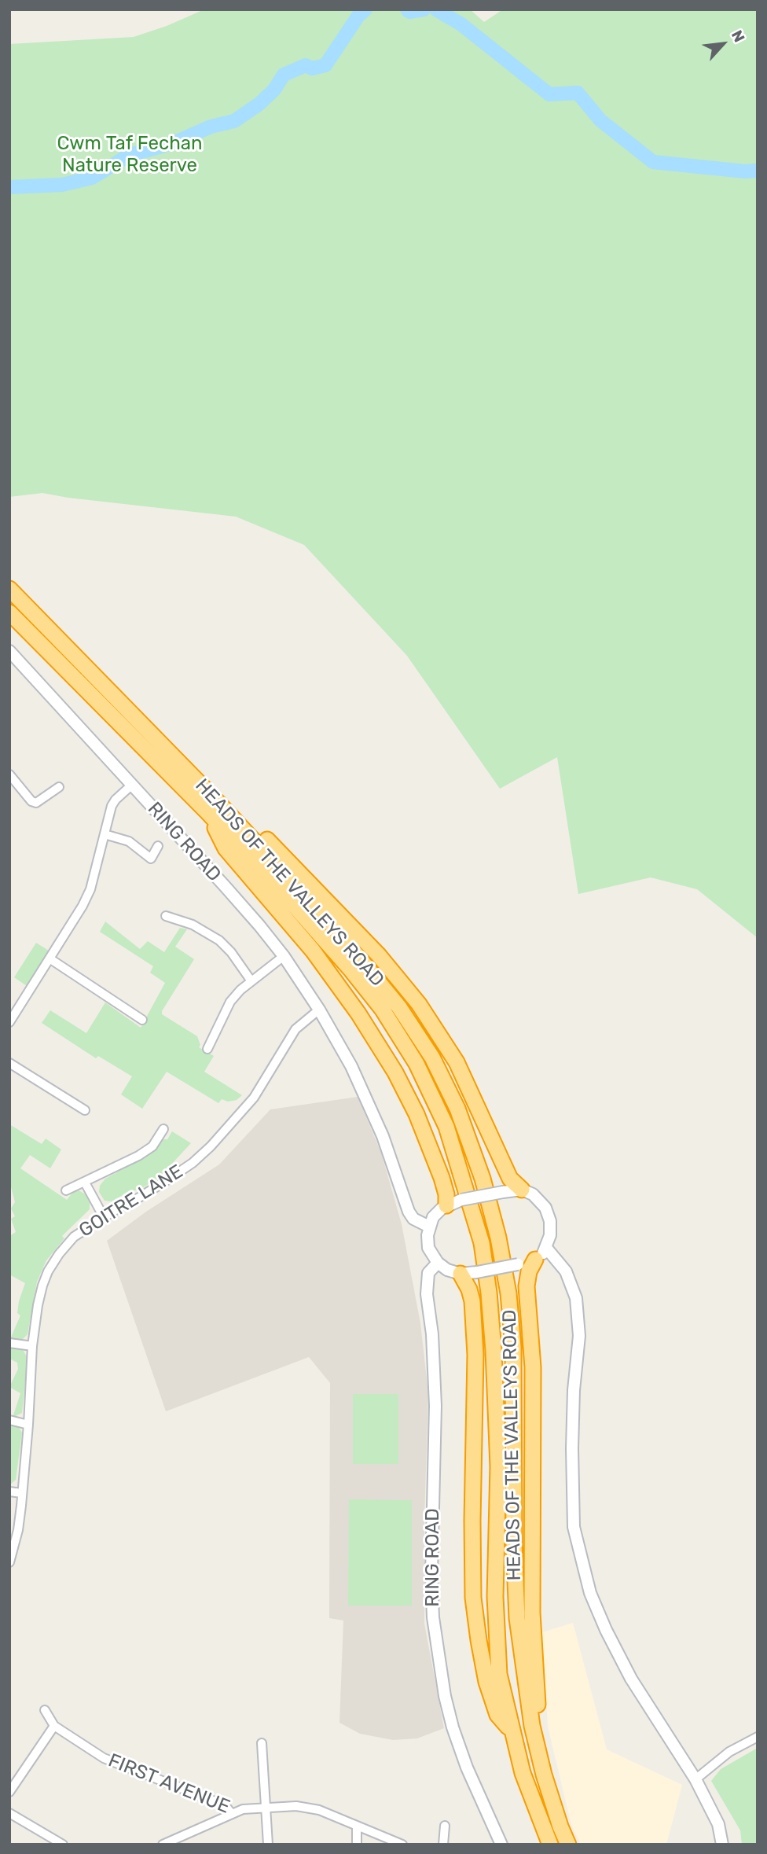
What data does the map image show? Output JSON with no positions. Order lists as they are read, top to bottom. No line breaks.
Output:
{"streets":{"highway":["HEADS OF THE VALLEYS ROAD"],"street":["RING ROAD","GOITRE LANE","FIRST AVENUE"]},"crossings":[["RING ROAD","GOITRE LANE"]],"parks":["Cwm Taf Fechan Nature Reserve"],"north":"top right"}
